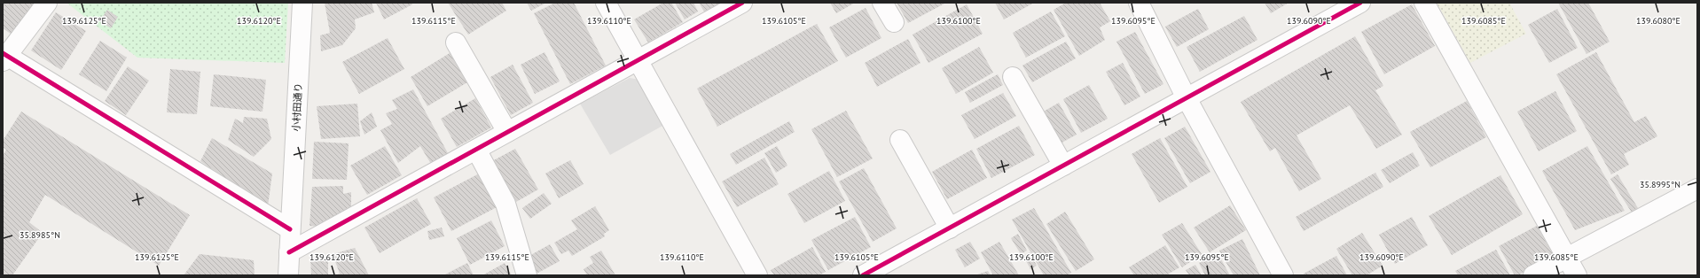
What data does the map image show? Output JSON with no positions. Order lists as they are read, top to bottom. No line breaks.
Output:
{"streets":{"street":["小村田通り"]},"coordinates":["139.6125°E","139.6120°E","139.6115°E","139.6110°E","139.6105°E","139.6100°E","139.6095°E","139.6090°E","139.6085°E","139.6080°E","35.8995°N","35.8985°N"]}
